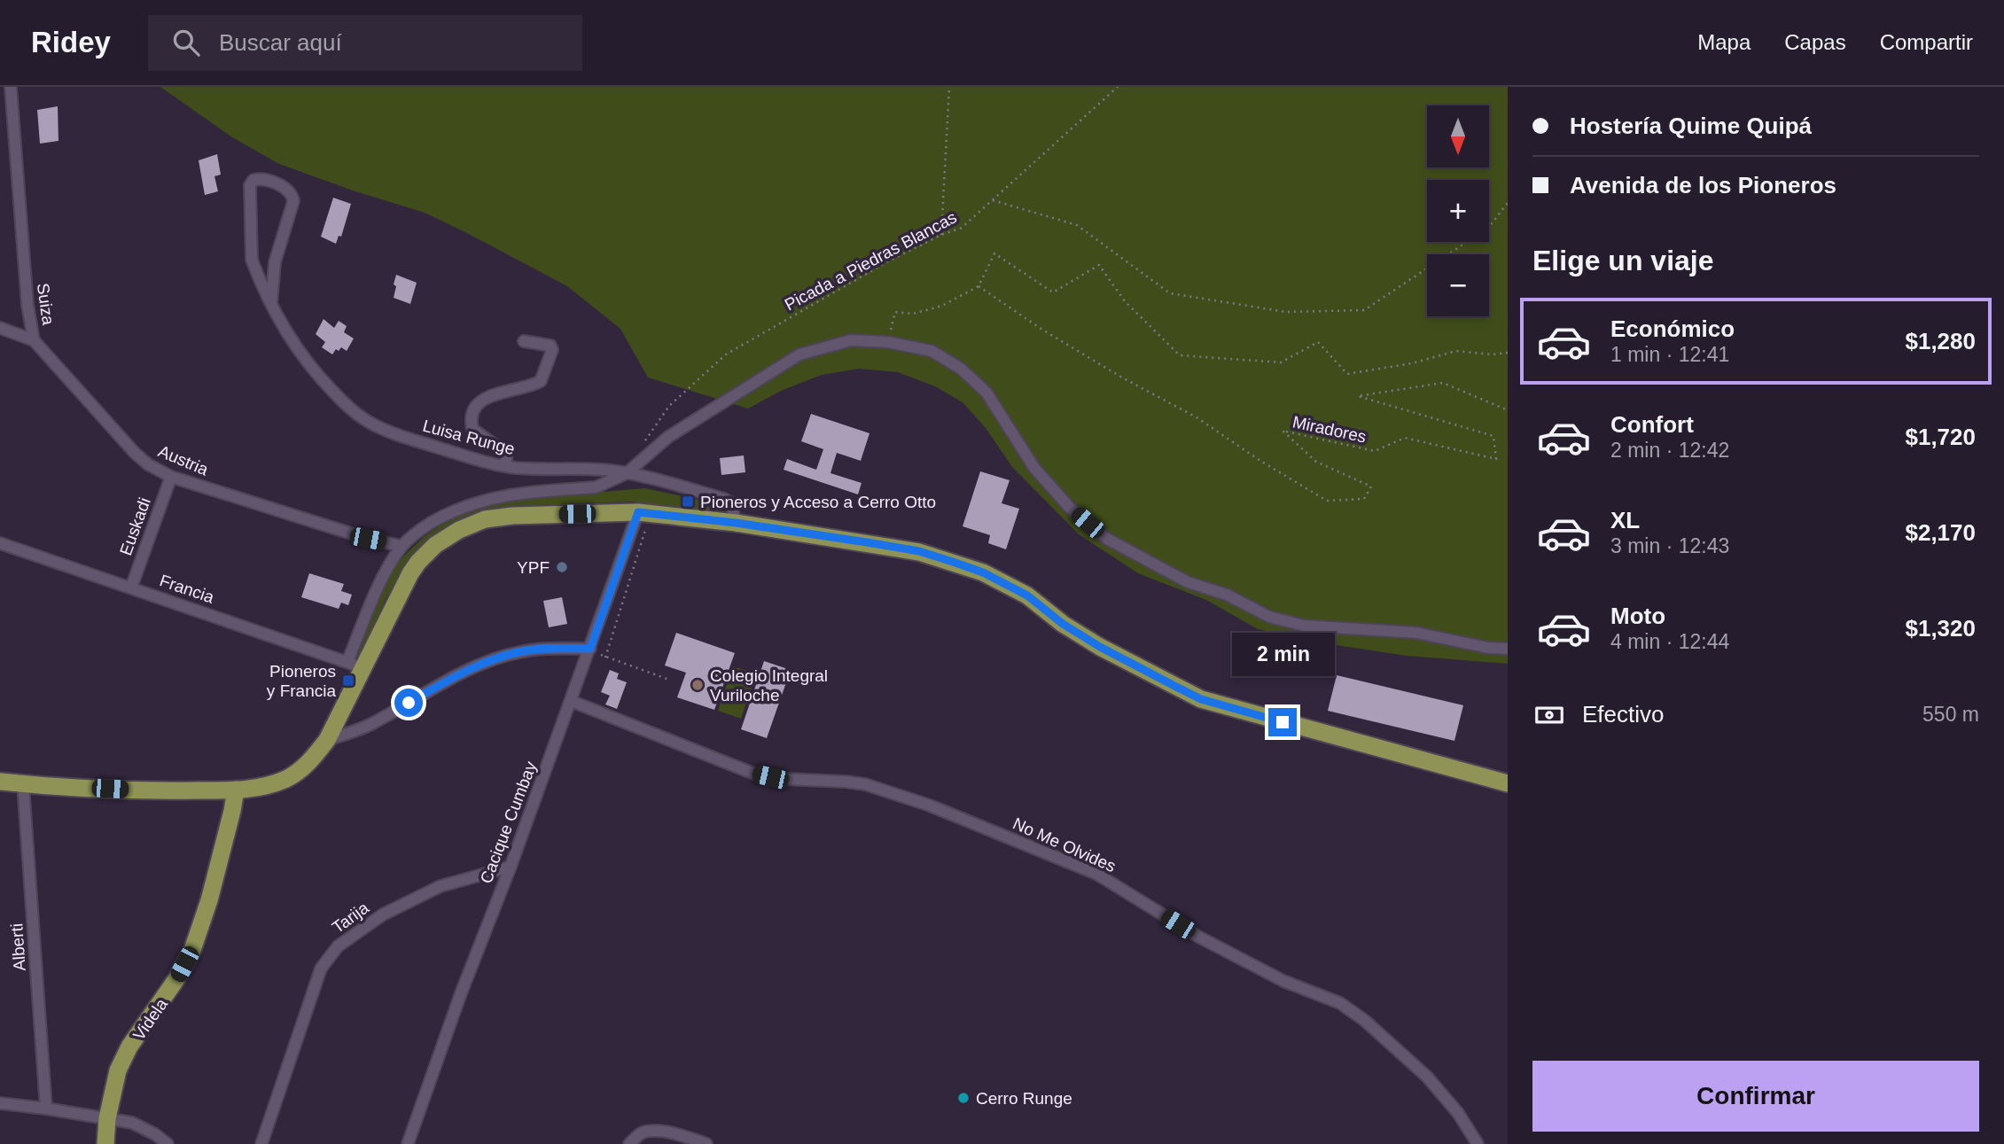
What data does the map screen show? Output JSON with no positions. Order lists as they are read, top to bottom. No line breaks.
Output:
{"streets":{"main road":["Videla"],"street":["Suiza","Luisa Runge","Austria","Euskadi","Francia","Cacique Cumbay","No Me Olvides","Tarija","Alberti"],"path":["Picada a Piedras Blancas","Miradores"]},"crossings":[["Suiza","Austria"],["Austria","Euskadi"],["Euskadi","Francia"],["Cacique Cumbay","No Me Olvides"],["Cacique Cumbay","Tarija"]],"places":{"transit":["Pioneros y Acceso a Cerro Otto","Pioneros y Francia"],"other":["YPF","Colegio Integral Vuriloche","Cerro Runge"]},"north":"bottom","page":{"header":"Ridey","search":"Buscar aquí","nav":["Mapa","Capas","Compartir"],"banner":["Hostería Quime Quipá","Avenida de los Pioneros"],"map_buttons":["+","−"],"heading":"Elige un viaje","list":[{"name":"Económico","note":"1 min · 12:41","value":"$1,280"},{"name":"Confort","note":"2 min · 12:42","value":"$1,720"},{"name":"XL","note":"3 min · 12:43","value":"$2,170"},{"name":"Moto","note":"4 min · 12:44","value":"$1,320"}],"bubble":"2 min","pay":["Efectivo","550 m"],"buttons":"Confirmar"}}
